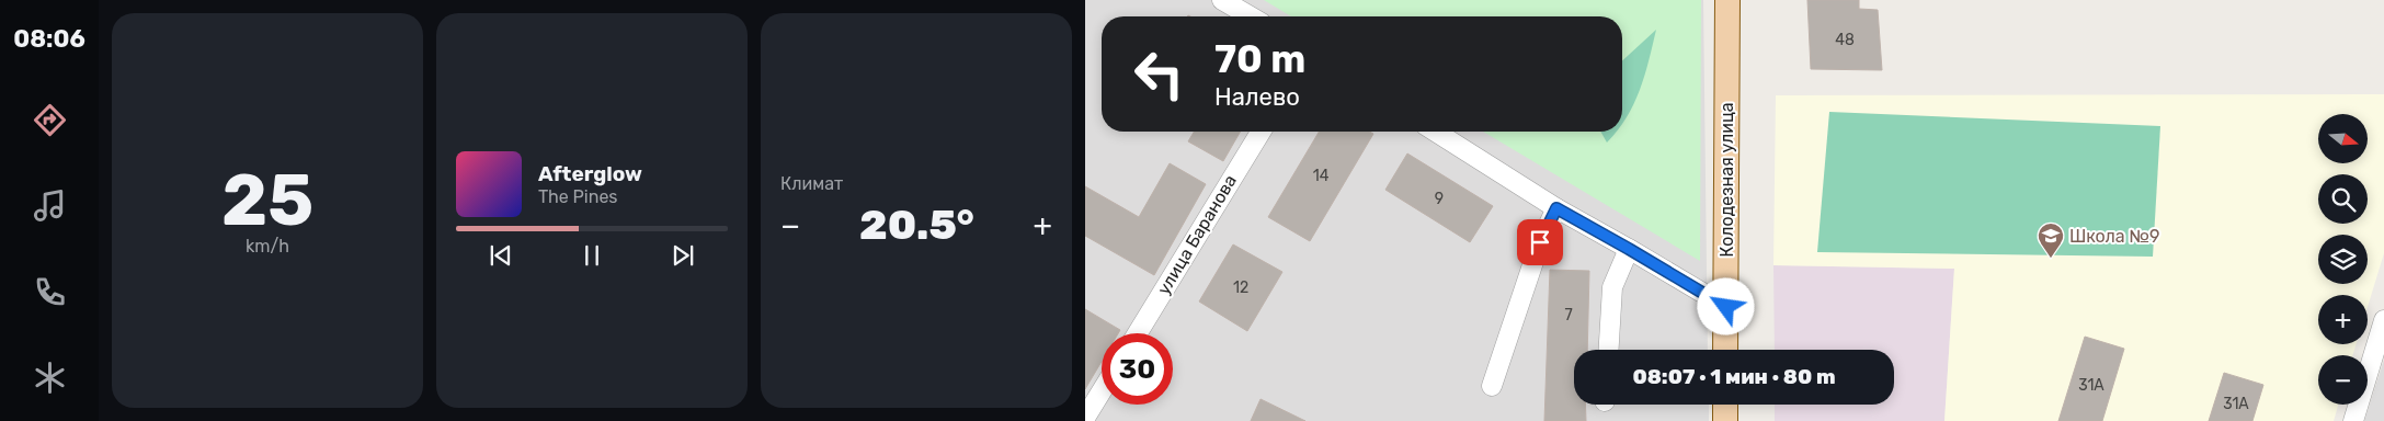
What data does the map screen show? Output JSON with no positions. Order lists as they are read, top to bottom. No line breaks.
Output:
{"streets":{"main road":["Колодезная улица"],"street":["улица Баранова"]},"places":{"school or university":["Школа №9"]},"house_numbers":["48","14","9","12","7","31А","31А"],"north":"right","page":{"tabs":"08:06","tile":[["25","km/h"],"Климат"],"turn":["70 m","Налево"],"map_buttons":["+","−"],"song":["Afterglow","The Pines"],"heat":["−","20.5°","+"],"limit":"30","trip":"08:07 · 1 мин · 80 m"}}
